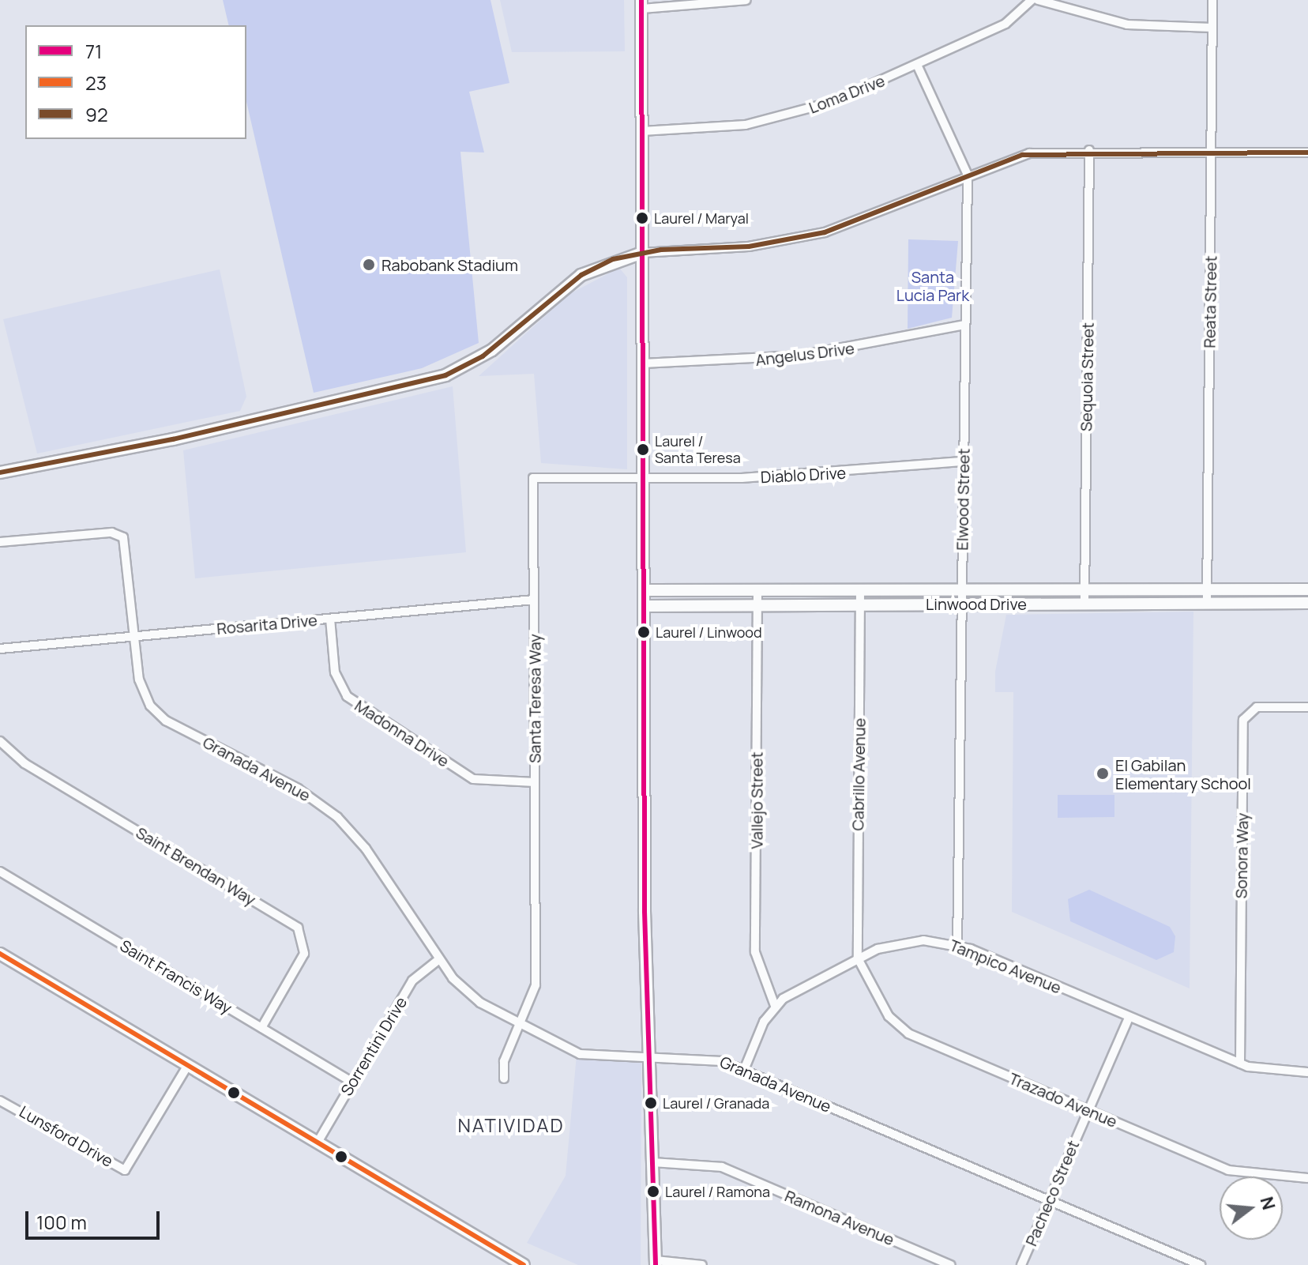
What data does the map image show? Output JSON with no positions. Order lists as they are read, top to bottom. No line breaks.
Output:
{"streets":{"street":["Loma Drive","Reata Street","Angelus Drive","Sequoia Street","Diablo Drive","Elwood Street","Linwood Drive","Rosarita Drive","Santa Teresa Way","Madonna Drive","Granada Avenue","Cabrillo Avenue","Vallejo Street","Sonora Way","Saint Brendan Way","Tampico Avenue","Saint Francis Way","Sorrentini Drive","Trazado Avenue","Lunsford Drive","Pacheco Street","Ramona Avenue"]},"crossings":[["Loma Drive","Elwood Street"],["Reata Street","Linwood Drive"],["Angelus Drive","Elwood Street"],["Sequoia Street","Linwood Drive"],["Diablo Drive","Elwood Street"],["Diablo Drive","Santa Teresa Way"],["Elwood Street","Linwood Drive"],["Elwood Street","Tampico Avenue"],["Linwood Drive","Cabrillo Avenue"],["Linwood Drive","Vallejo Street"],["Rosarita Drive","Santa Teresa Way"],["Rosarita Drive","Madonna Drive"],["Rosarita Drive","Granada Avenue"],["Santa Teresa Way","Madonna Drive"],["Santa Teresa Way","Granada Avenue"],["Granada Avenue","Sorrentini Drive"],["Granada Avenue","Pacheco Street"],["Cabrillo Avenue","Tampico Avenue"],["Cabrillo Avenue","Trazado Avenue"],["Vallejo Street","Tampico Avenue"],["Sonora Way","Tampico Avenue"],["Saint Brendan Way","Saint Francis Way"],["Tampico Avenue","Trazado Avenue"],["Tampico Avenue","Pacheco Street"],["Saint Francis Way","Sorrentini Drive"],["Trazado Avenue","Pacheco Street"]],"districts":["NATIVIDAD"],"parks":["Santa Lucia Park"],"places":["Laurel / Maryal","Rabobank Stadium","Laurel / Santa Teresa","Laurel / Linwood","El Gabilan Elementary School","Laurel / Granada","Laurel / Ramona"],"lines":["transit line 71","transit line 92","transit line 23"],"legend":["71","23","92"],"scale_bar":"100 m","north":"right"}
